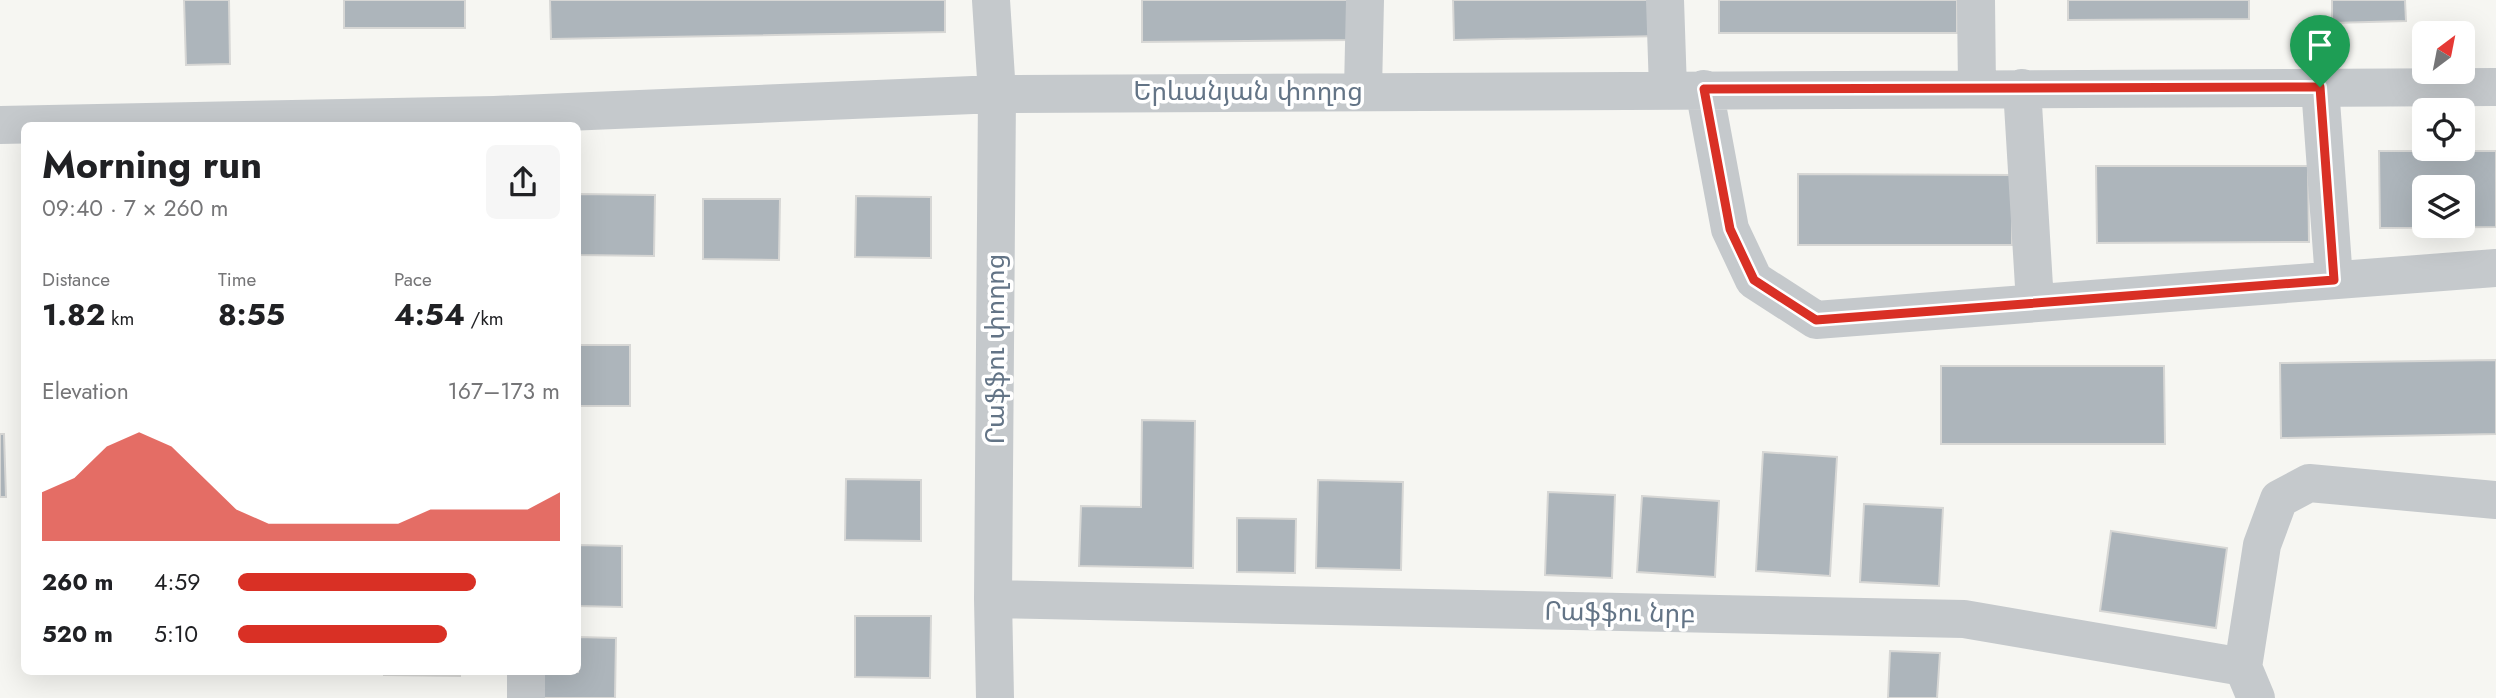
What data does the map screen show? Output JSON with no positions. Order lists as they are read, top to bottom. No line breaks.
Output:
{"streets":{"street":["Երևանյան փողոց","Րաֆֆու փողոց","Րաֆֆու նրբ"]},"crossings":[["Երևանյան փողոց","Րաֆֆու փողոց"],["Րաֆֆու փողոց","Րաֆֆու նրբ"]],"north":"top right","page":{"heading":["Morning run","09:40 · 7 × 260 m"],"stats":[["Distance","1.82 km"],["Time","8:55"],["Pace","4:54 /km"]],"chart":["Elevation","167–173 m"],"list":[{"name":"260 m","note":"4:59"},{"name":"520 m","note":"5:10"}]}}
